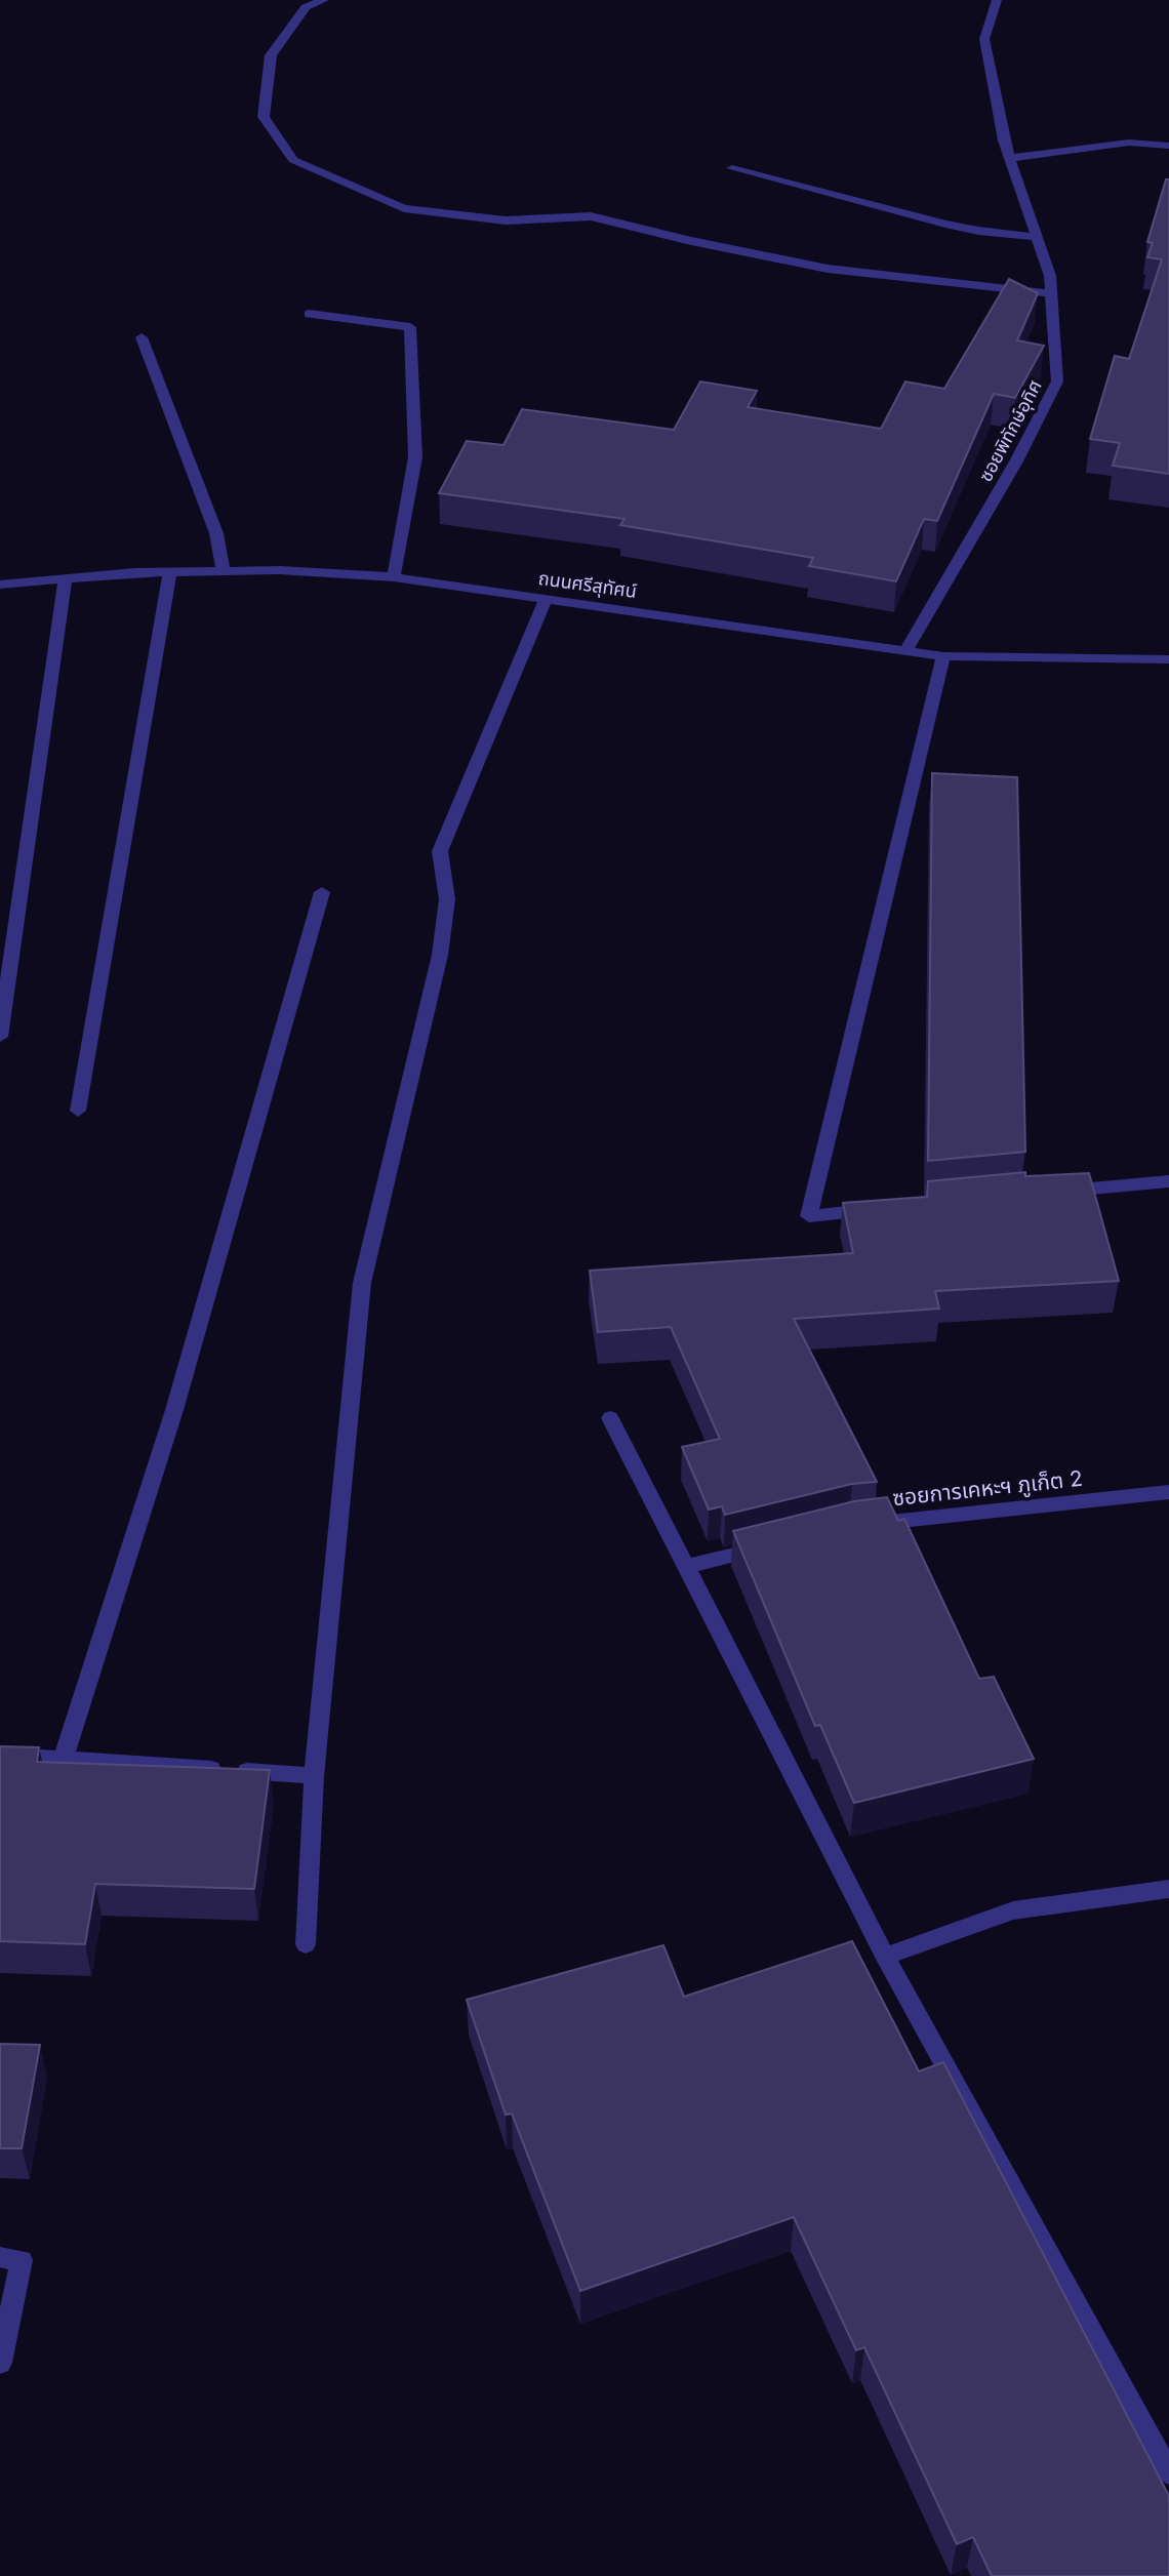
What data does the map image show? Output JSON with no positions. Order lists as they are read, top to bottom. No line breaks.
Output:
{"streets":{"street":["ซอยพิทักษ์อุทิศ","ถนนศรีสุทัศน์","ซอยการเคหะฯ ภูเก็ต 2"]},"crossings":[["ซอยพิทักษ์อุทิศ","ถนนศรีสุทัศน์"]]}
